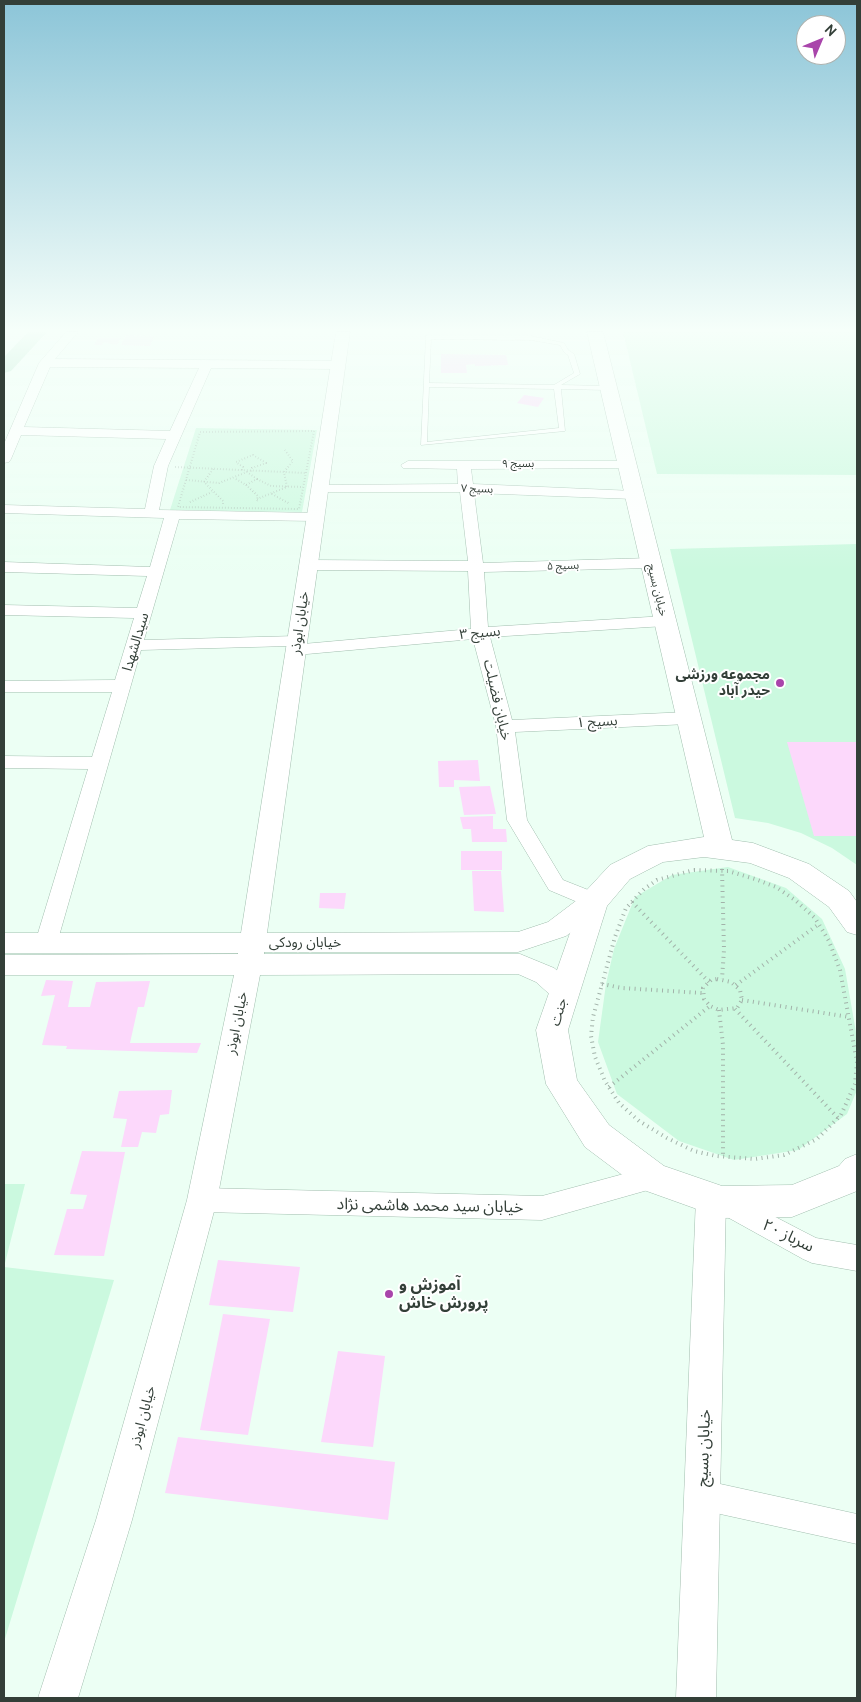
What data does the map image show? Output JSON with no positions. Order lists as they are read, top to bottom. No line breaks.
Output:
{"streets":{"main road":["خیابان بسیج","جنت"],"street":["بسیج ۹","بسیج ۷","بسیج ۵","خیابان ابوذر","بسیج ۳","سیدالشهدا","خیابان فضیلت","بسیج ۱","خیابان رودکی","خیابان سید محمد هاشمی نژاد","سرباز ۲۰"]},"crossings":[["بسیج ۹","خیابان بسیج"],["بسیج ۹","خیابان فضیلت"],["بسیج ۷","خیابان بسیج"],["بسیج ۷","خیابان ابوذر"],["بسیج ۷","خیابان فضیلت"],["بسیج ۵","خیابان بسیج"],["بسیج ۵","خیابان ابوذر"],["بسیج ۵","خیابان فضیلت"],["خیابان بسیج","بسیج ۳"],["خیابان بسیج","بسیج ۱"],["خیابان بسیج","جنت"],["خیابان بسیج","سرباز ۲۰"],["خیابان ابوذر","بسیج ۳"],["خیابان ابوذر","خیابان رودکی"],["خیابان ابوذر","خیابان سید محمد هاشمی نژاد"],["بسیج ۳","سیدالشهدا"],["بسیج ۳","خیابان فضیلت"],["سیدالشهدا","خیابان رودکی"],["خیابان فضیلت","بسیج ۱"],["خیابان فضیلت","خیابان رودکی"],["خیابان فضیلت","جنت"],["خیابان رودکی","جنت"],["جنت","خیابان سید محمد هاشمی نژاد"],["جنت","سرباز ۲۰"]],"places":["مجموعه ورزشی حیدر آباد","آموزش و پرورش خاش"],"north":"top right"}
